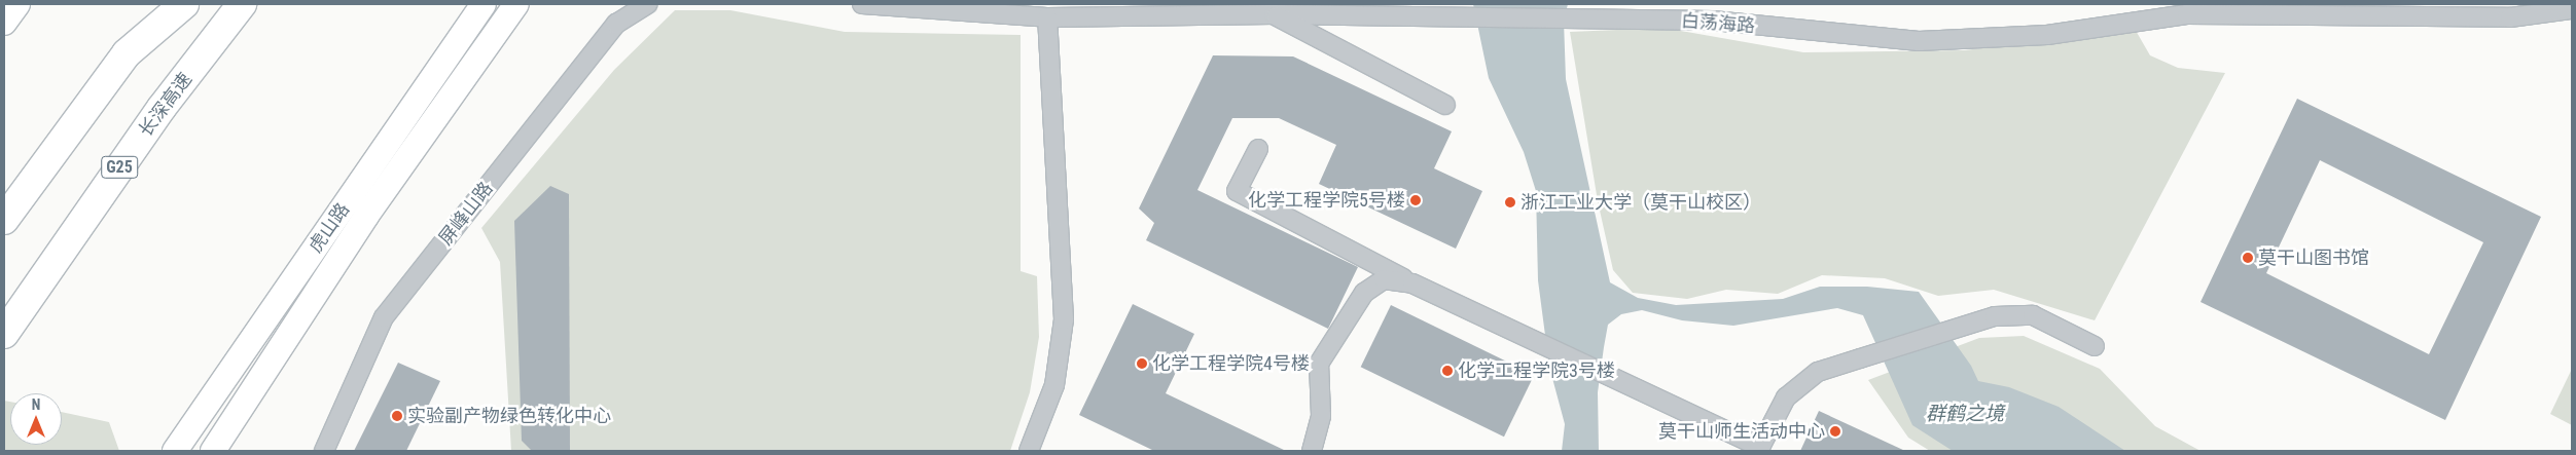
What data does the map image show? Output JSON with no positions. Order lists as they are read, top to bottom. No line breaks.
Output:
{"streets":{"highway":["长深高速","G25"],"main road":["虎山路"],"street":["白荡海路","屏峰山路"]},"water":["群鹤之境"],"places":["化学工程学院5号楼","浙江工业大学（莫干山校区）","莫干山图书馆","化学工程学院4号楼","化学工程学院3号楼","实验副产物绿色转化中心","莫干山师生活动中心"],"north":"top"}
